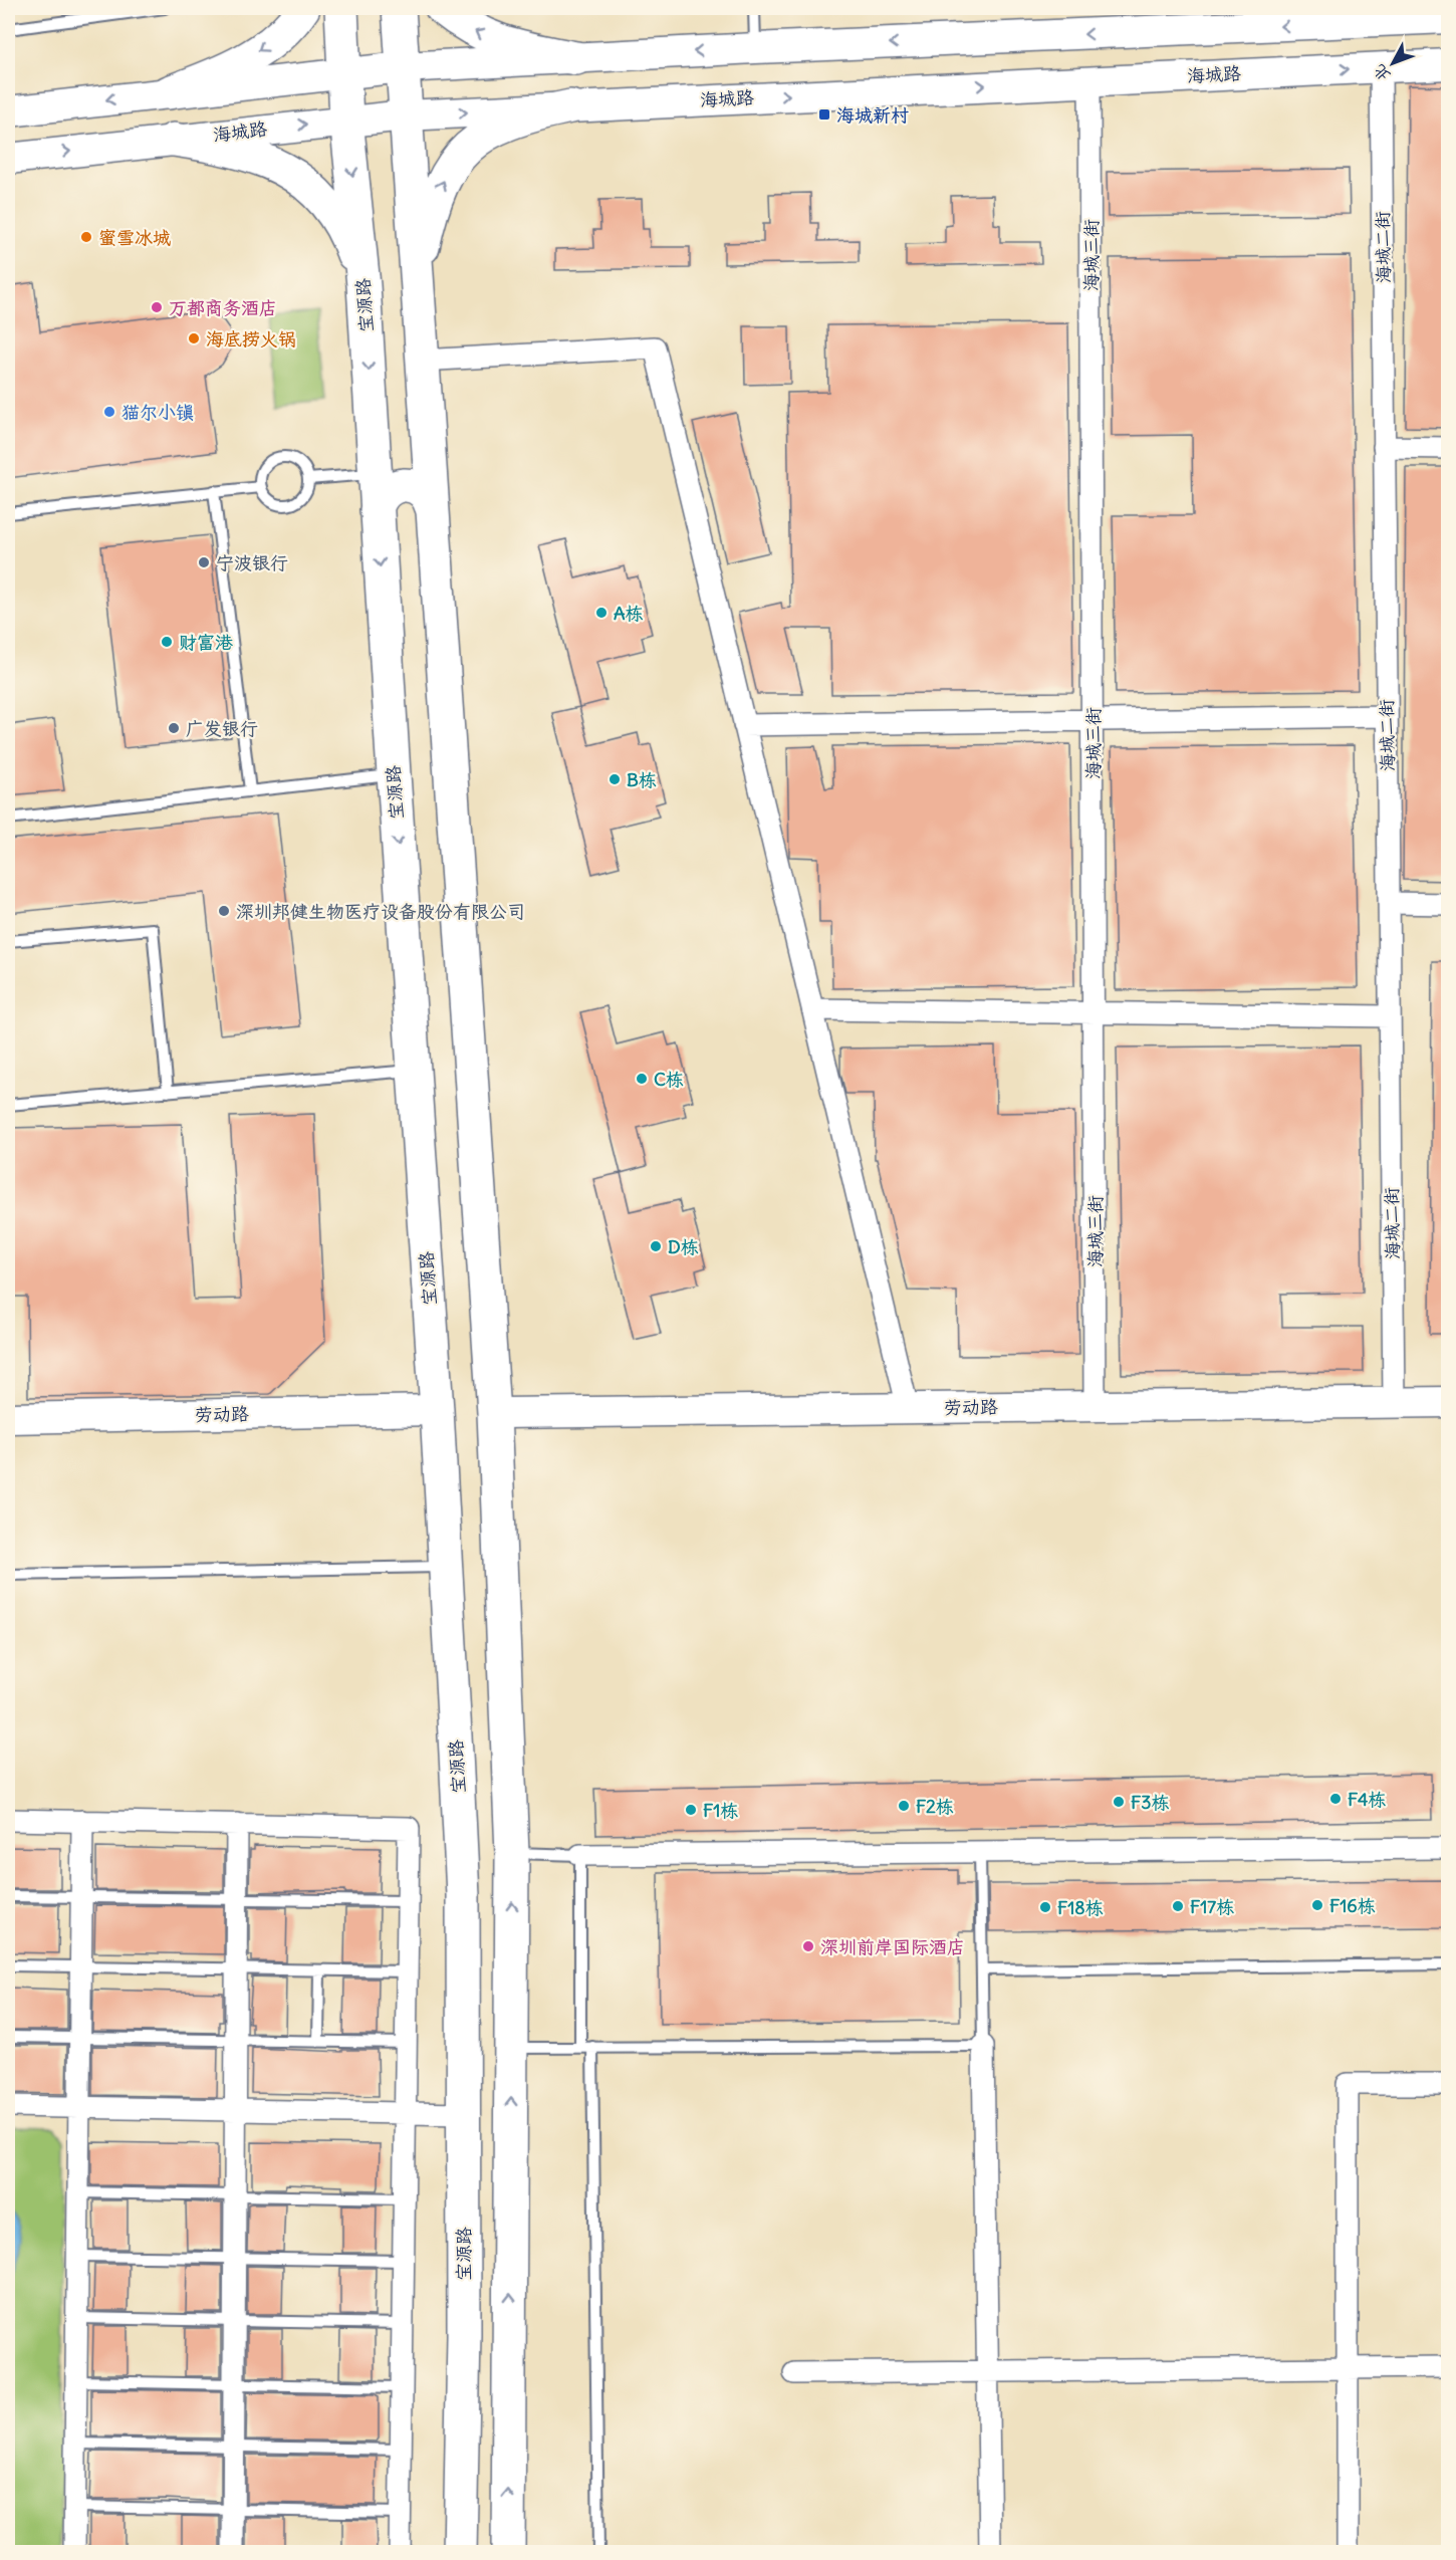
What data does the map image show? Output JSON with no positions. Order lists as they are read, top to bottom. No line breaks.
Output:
{"streets":{"main road":["海城路","宝源路","劳动路"],"street":["海城二街","海城三街"]},"crossings":[["海城路","海城二街"],["海城路","海城三街"],["海城路","宝源路"],["海城二街","劳动路"],["海城三街","劳动路"],["宝源路","劳动路"]],"places":{"transit":["海城新村"],"other":["蜜雪冰城","万都商务酒店","海底捞火锅","猫尔小镇","宁波银行","A栋","财富港","广发银行","B栋","深圳邦健生物医疗设备股份有限公司","C栋","D栋","F4栋","F3栋","F2栋","F1栋","F16栋","F17栋","F18栋","深圳前岸国际酒店"]},"north":"bottom left"}
